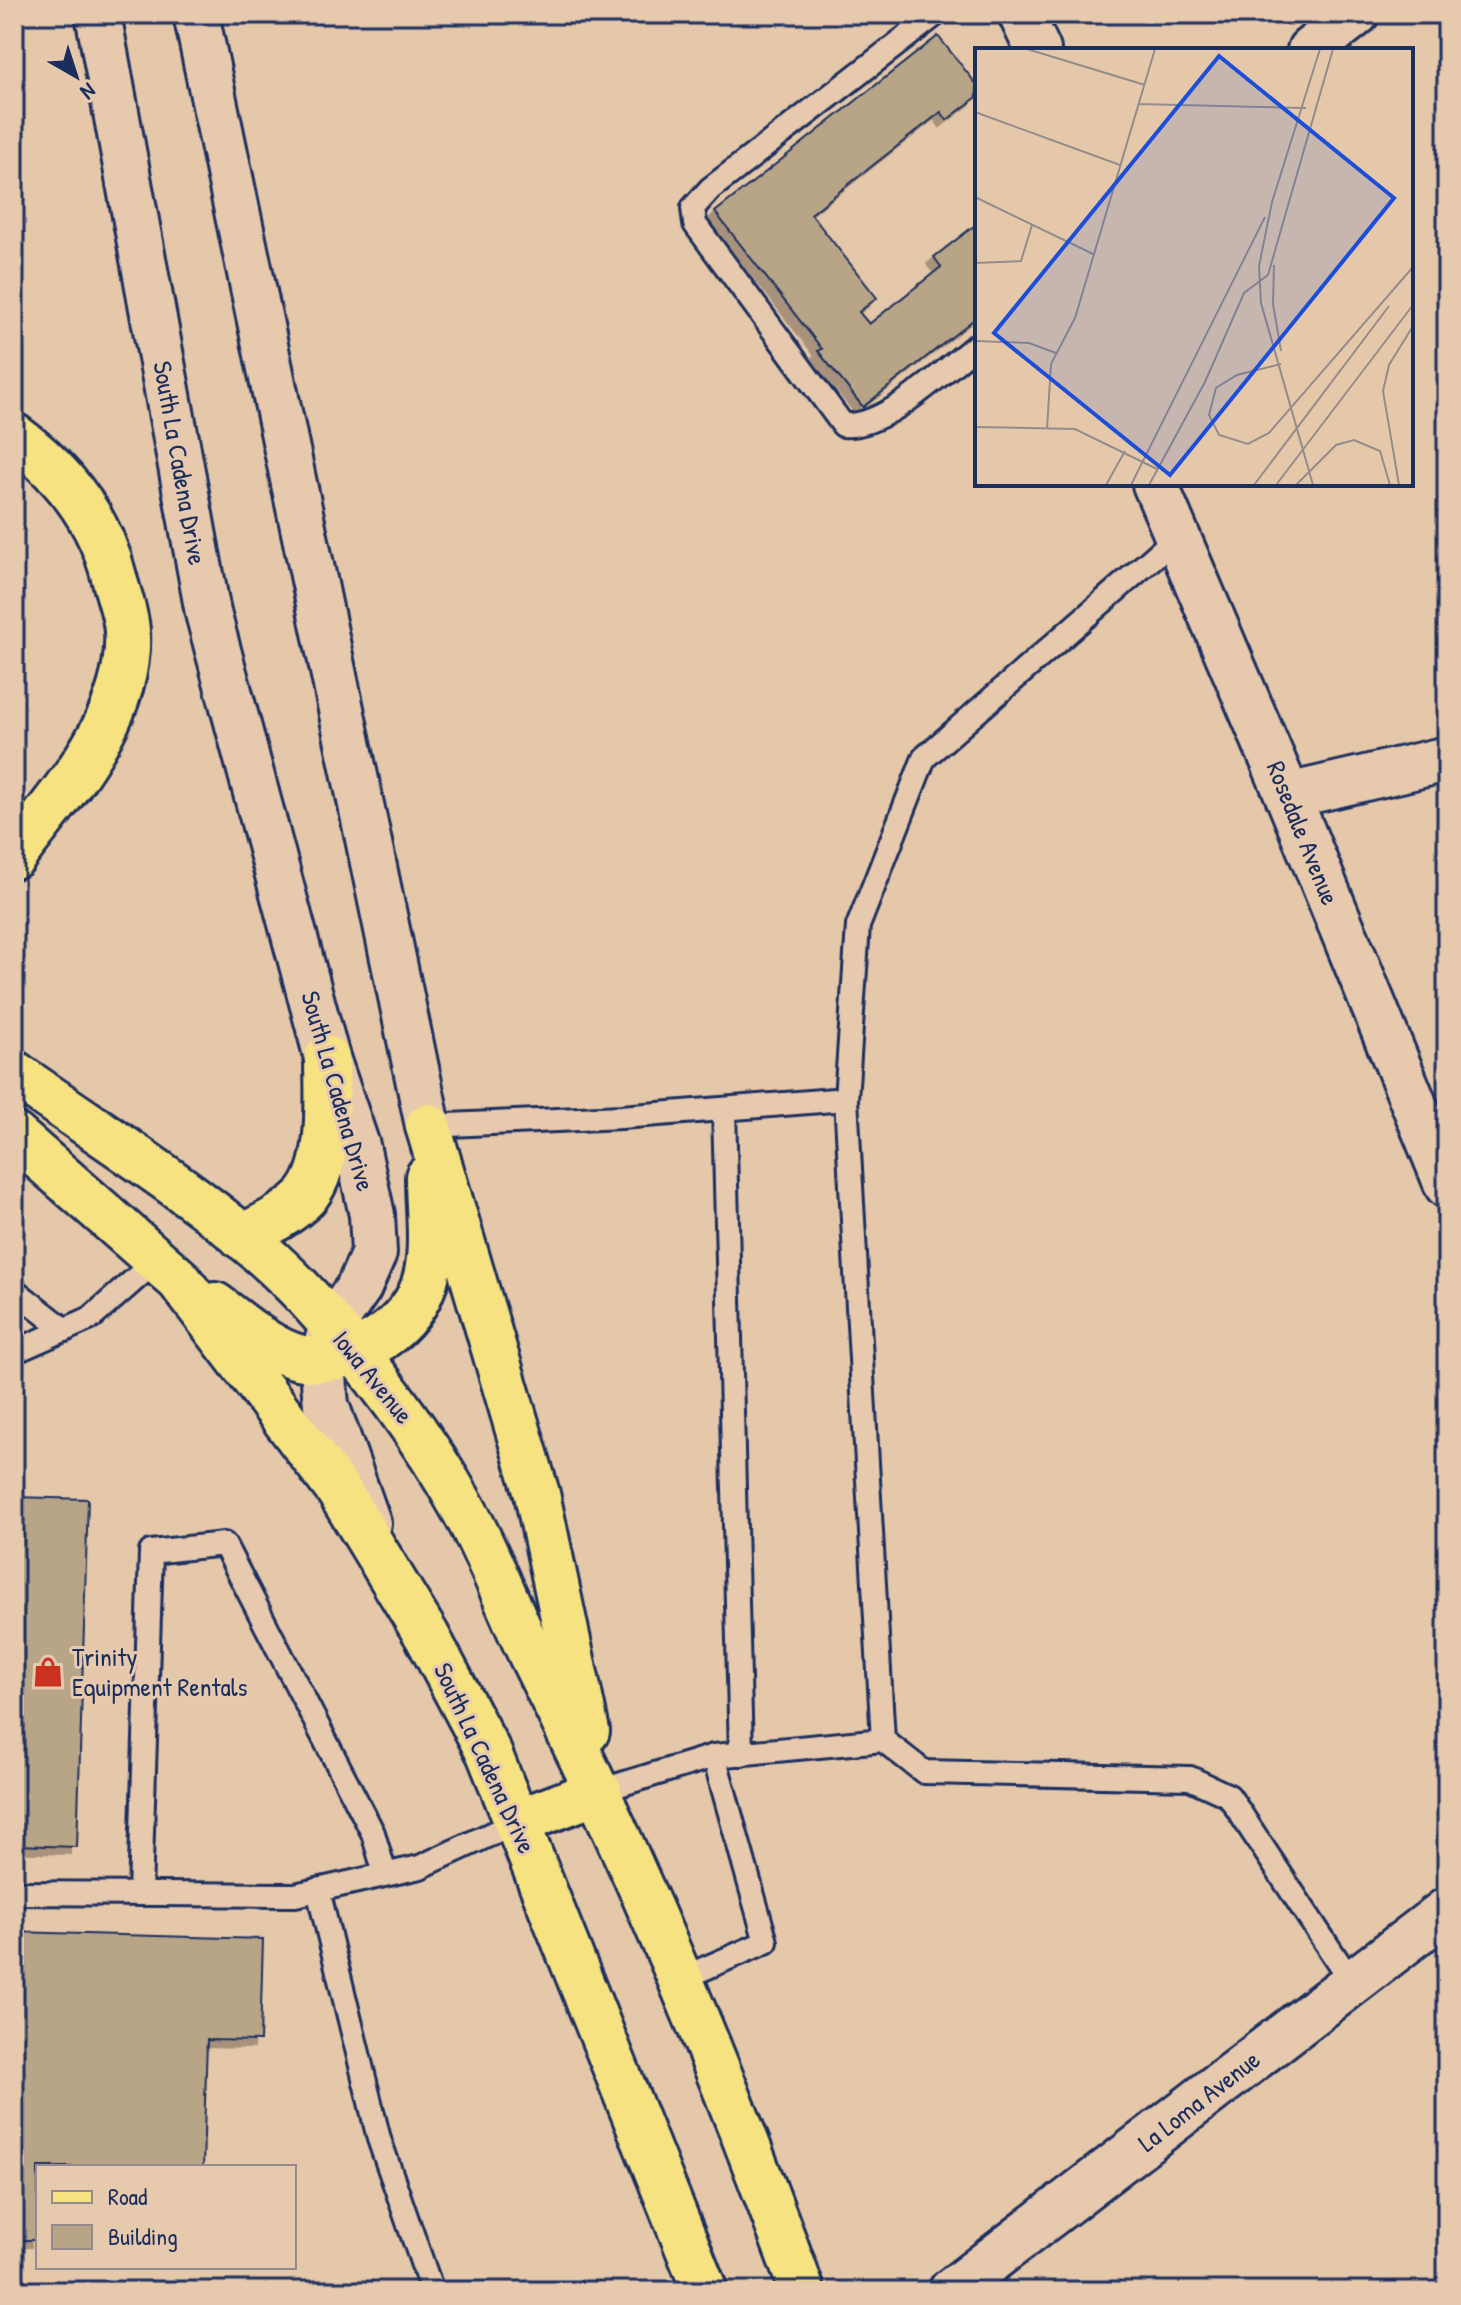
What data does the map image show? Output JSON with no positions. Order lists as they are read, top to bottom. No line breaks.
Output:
{"streets":{"main road":["South La Cadena Drive","Rosedale Avenue","Iowa Avenue","La Loma Avenue"]},"crossings":[["South La Cadena Drive","Iowa Avenue"]],"places":{"shop":["Trinity Equipment Rentals"]},"legend":["Road","Building"],"north":"bottom right"}
